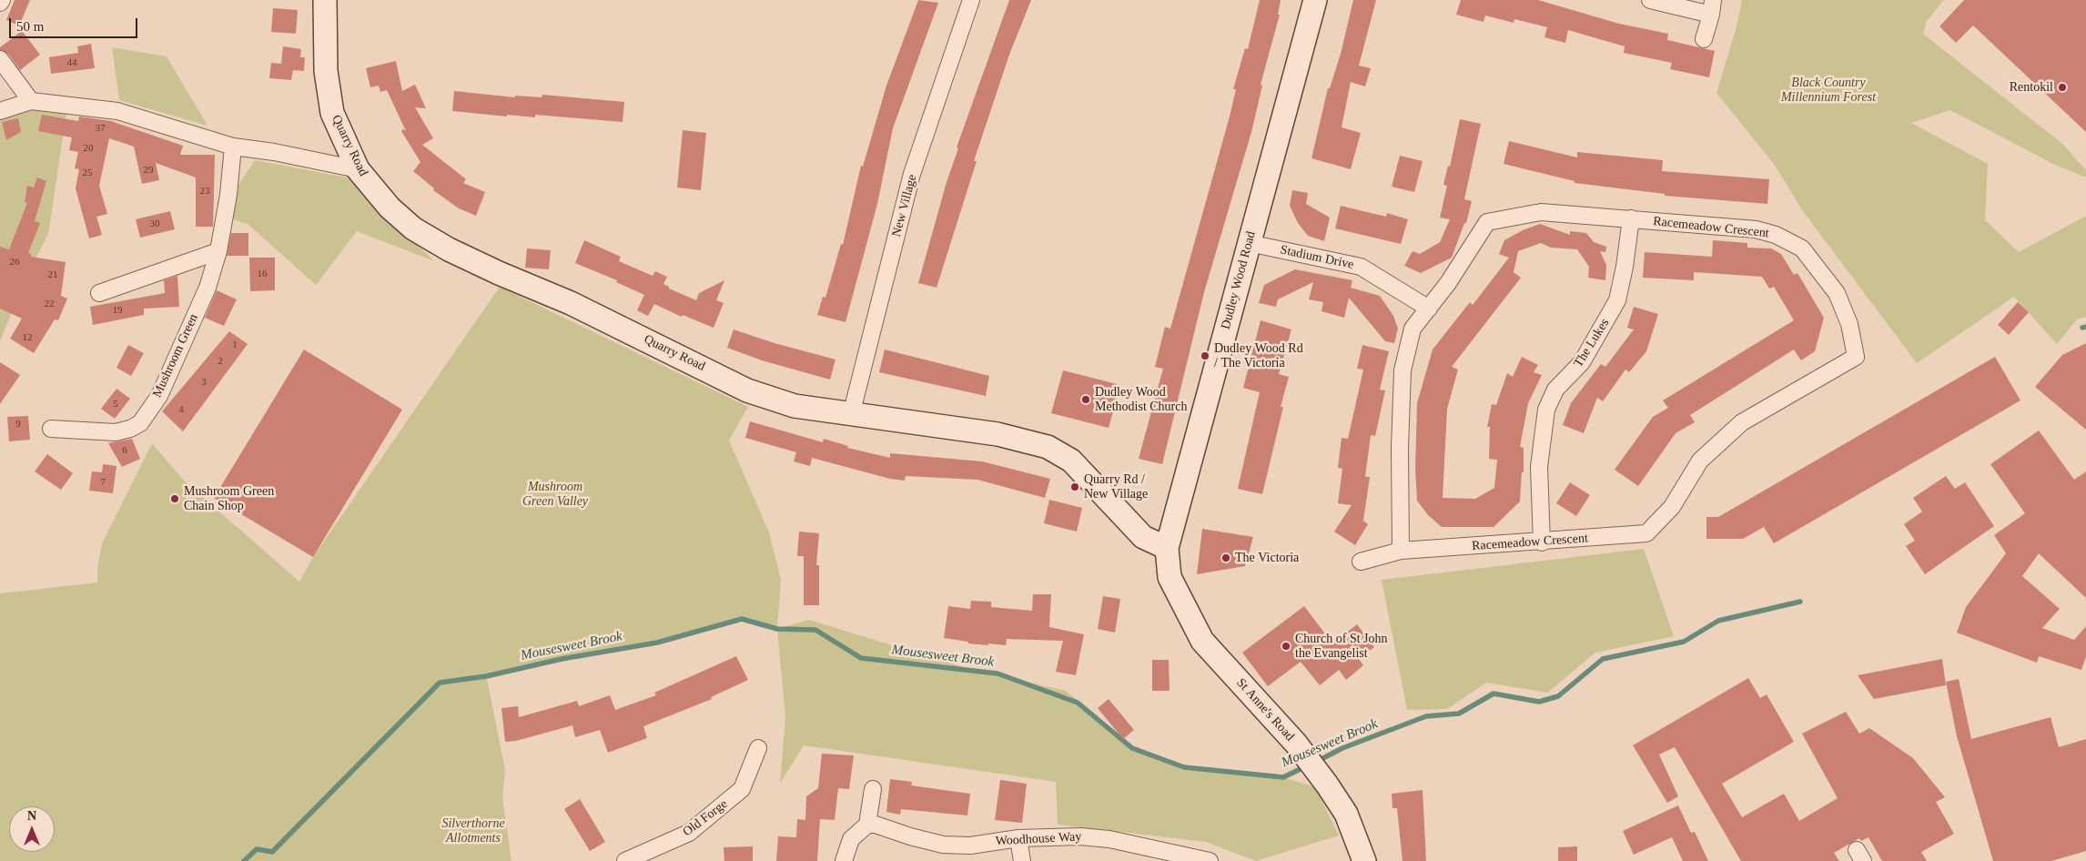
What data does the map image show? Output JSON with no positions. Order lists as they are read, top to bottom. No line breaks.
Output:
{"streets":{"street":["Quarry Road","New Village","Racemeadow Crescent","Stadium Drive","Dudley Wood Road","The Lukes","Mushroom Green","St Anne's Road","Old Forge","Woodhouse Way"]},"crossings":[["Quarry Road","New Village"],["Quarry Road","Dudley Wood Road"],["Racemeadow Crescent","Stadium Drive"],["Racemeadow Crescent","The Lukes"],["Stadium Drive","Dudley Wood Road"],["Dudley Wood Road","St Anne's Road"]],"water":["Mousesweet Brook"],"parks":["Black Country Millennium Forest","Mushroom Green Valley","Silverthorne Allotments"],"places":["Rentokil","Dudley Wood Rd / The Victoria","Dudley Wood Methodist Church","Quarry Rd / New Village","Mushroom Green Chain Shop","The Victoria","Church of St John the Evangelist"],"house_numbers":["44","37","20","29","25","23","30","26","16","21","22","19","12","1","2","3","5","4","9","6","7"],"scale_bar":"50 m","north":"top"}
